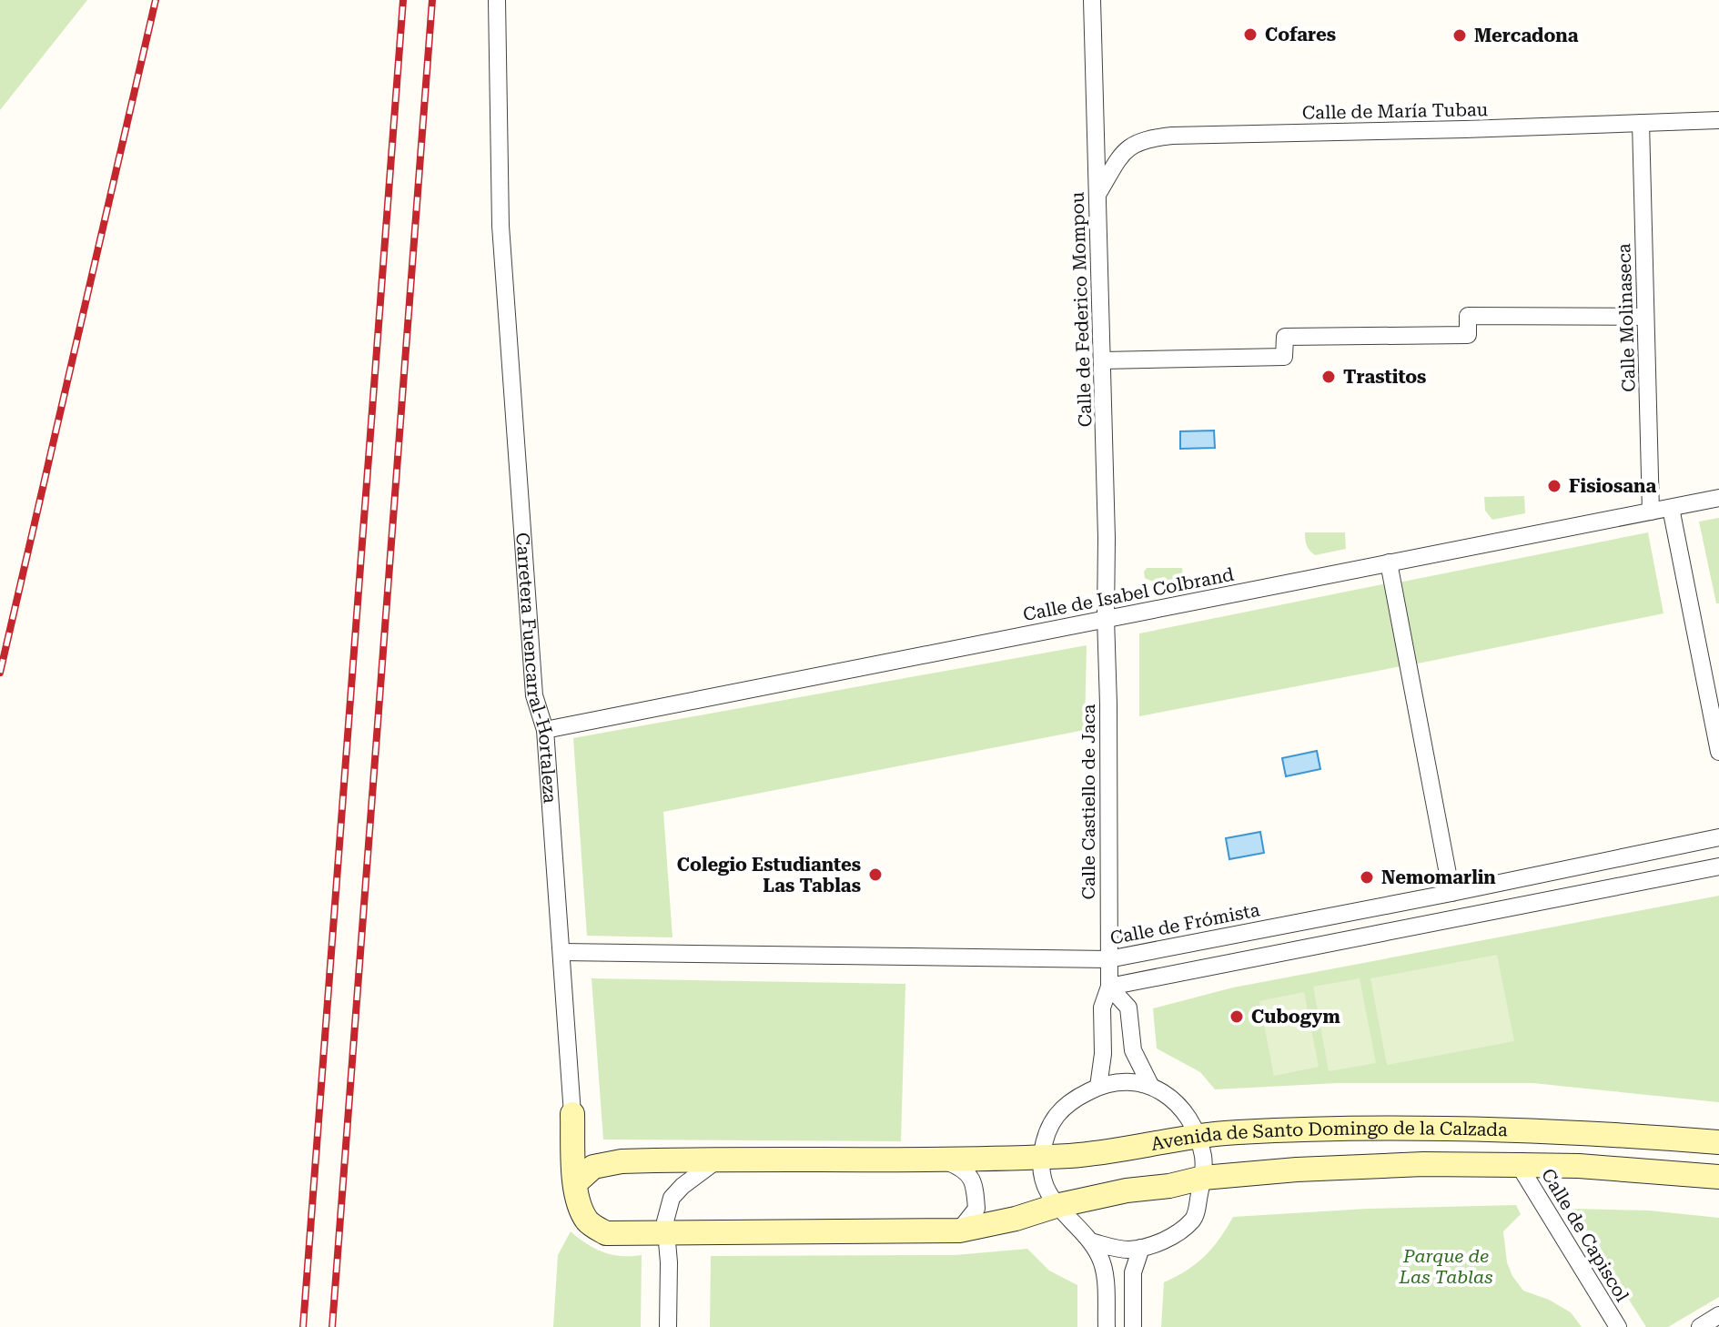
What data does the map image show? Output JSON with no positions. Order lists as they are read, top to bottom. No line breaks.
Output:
{"streets":{"street":["Calle de María Tubau","Calle de Federico Mompou","Calle Molinaseca","Calle de Isabel Colbrand","Carretera Fuencarral-Hortaleza","Calle Castiello de Jaca","Calle de Frómista","Avenida de Santo Domingo de la Calzada","Calle de Capiscol"]},"crossings":[["Calle de María Tubau","Calle de Federico Mompou"],["Calle de María Tubau","Calle Molinaseca"],["Calle de Federico Mompou","Calle de Isabel Colbrand"],["Calle de Federico Mompou","Calle Castiello de Jaca"],["Calle Molinaseca","Calle de Isabel Colbrand"],["Calle de Isabel Colbrand","Carretera Fuencarral-Hortaleza"],["Calle de Isabel Colbrand","Calle Castiello de Jaca"],["Carretera Fuencarral-Hortaleza","Calle de Frómista"],["Carretera Fuencarral-Hortaleza","Avenida de Santo Domingo de la Calzada"],["Calle Castiello de Jaca","Calle de Frómista"],["Avenida de Santo Domingo de la Calzada","Calle de Capiscol"]],"parks":["Parque de Las Tablas"],"places":["Cofares","Mercadona","Trastitos","Fisiosana","Colegio Estudiantes Las Tablas","Nemomarlin","Cubogym"]}
